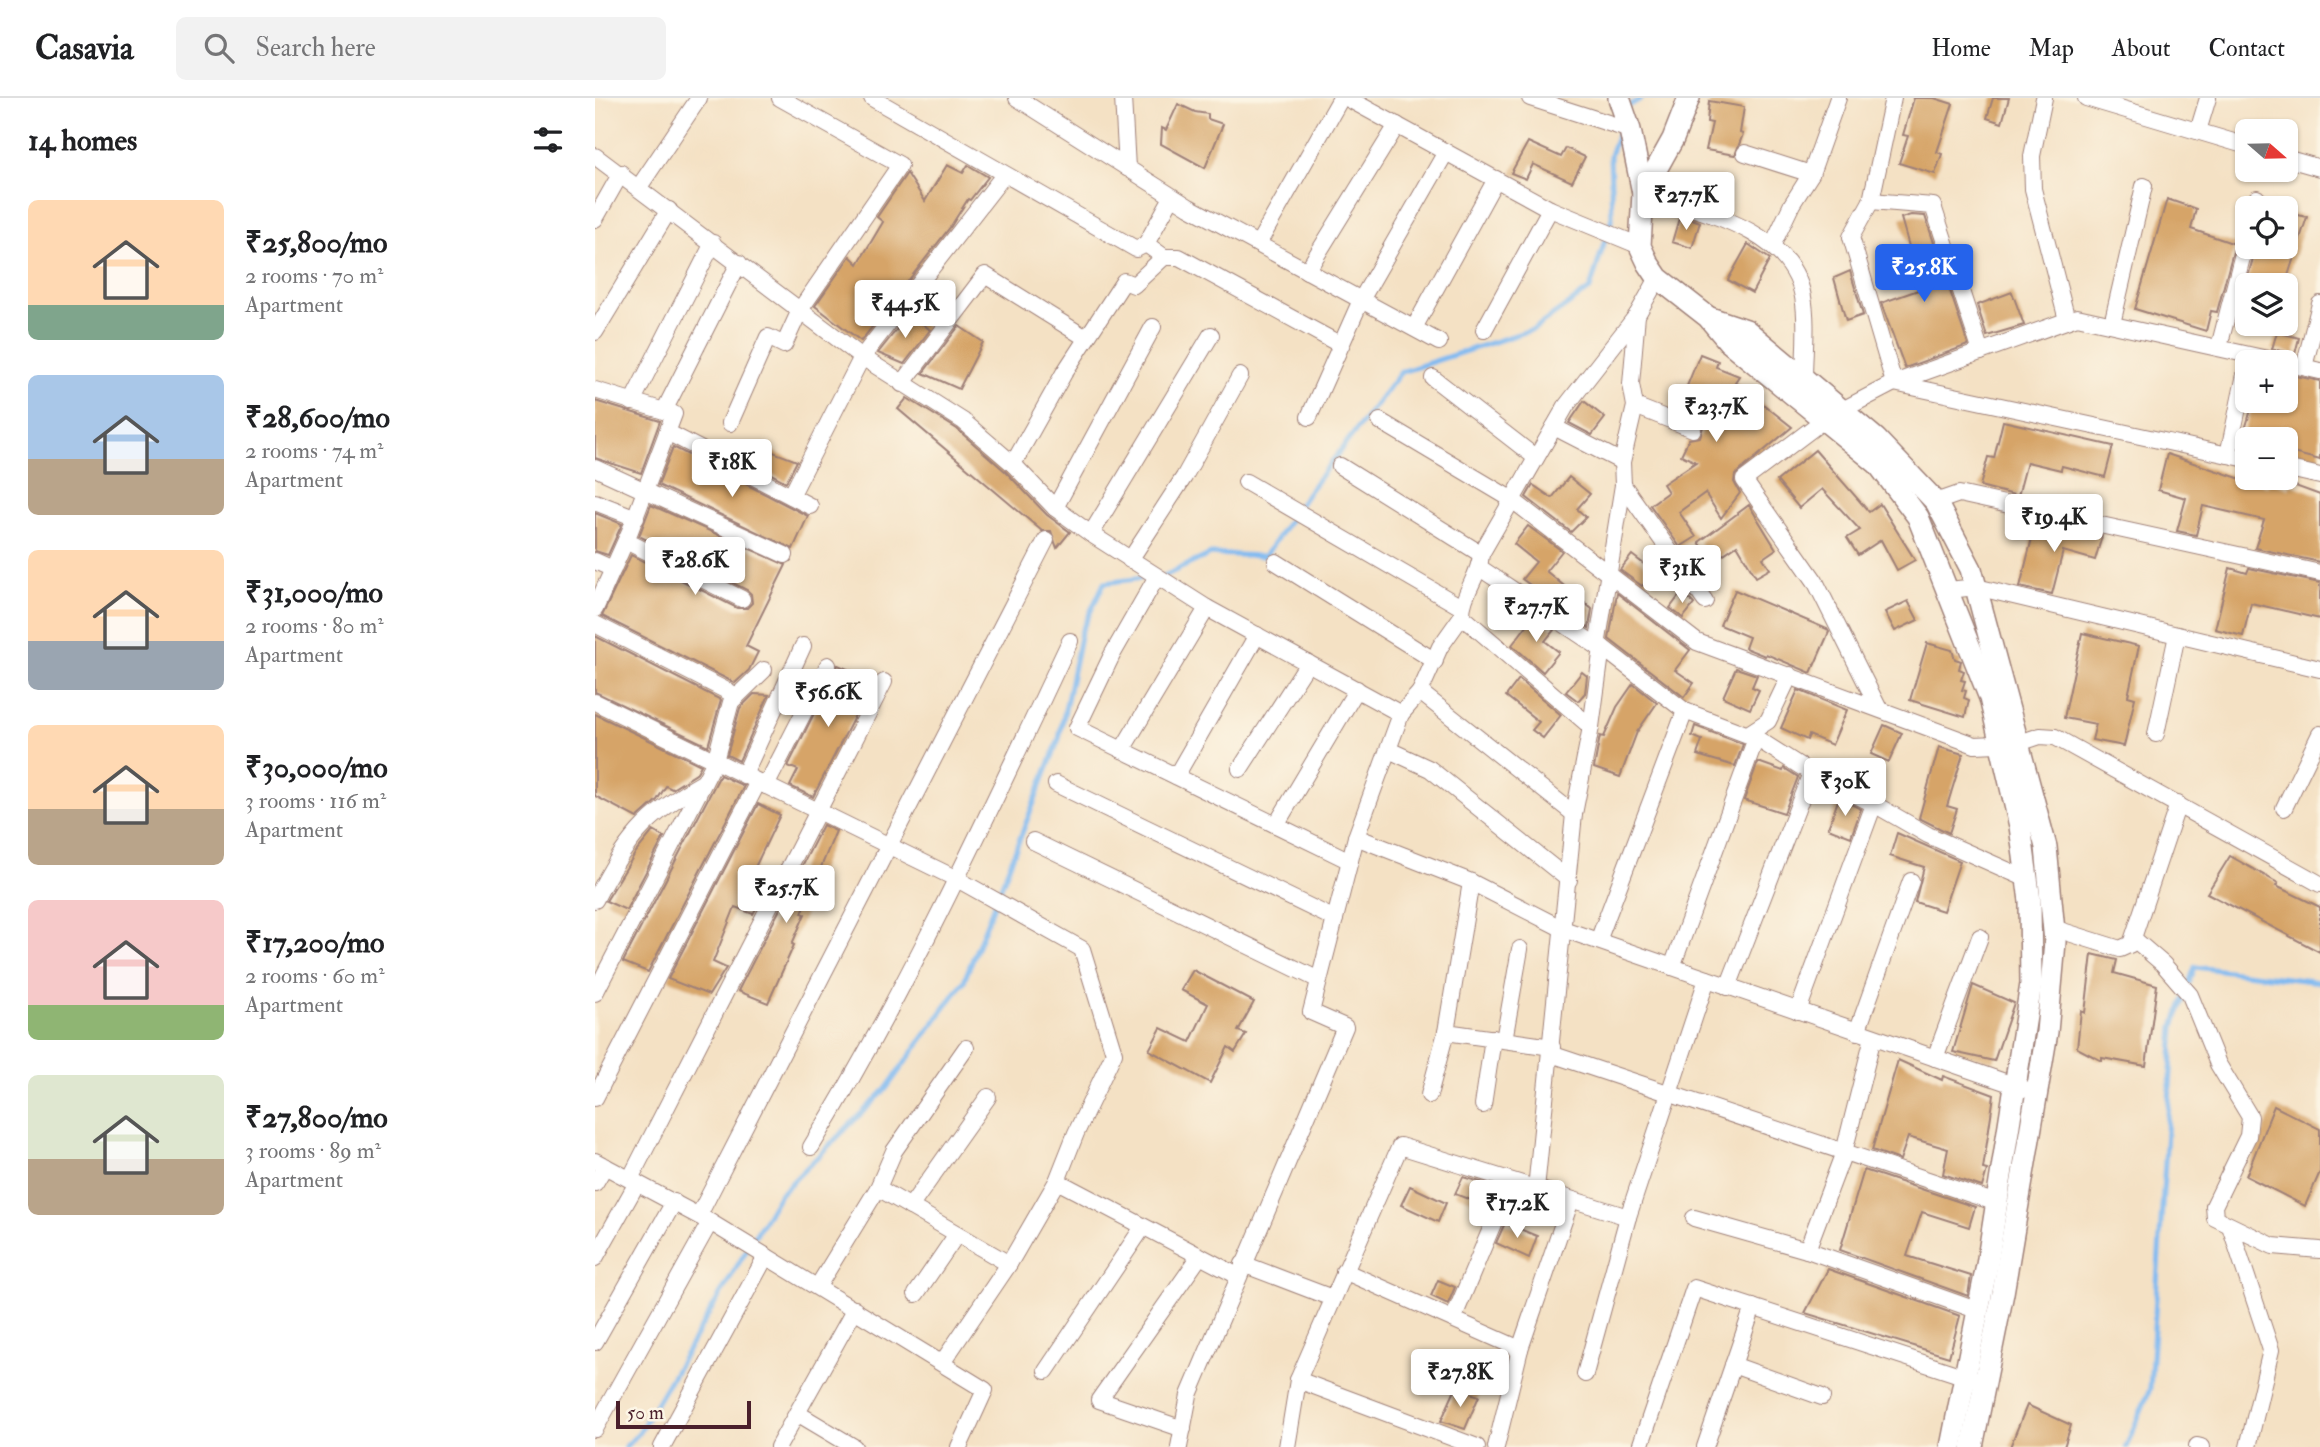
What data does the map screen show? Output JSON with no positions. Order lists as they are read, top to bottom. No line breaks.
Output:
{"scale_bar":"50 m","north":"right","page":{"header":"Casavia","search":"Search here","nav":["Home","Map","About","Contact"],"heading":"14 homes","map_buttons":["+","−"],"price":["₹27.7K","₹25.8K","₹44.5K","₹23.7K","₹18K","₹19.4K","₹28.6K","₹31K","₹27.7K","₹56.6K","₹30K","₹25.7K","₹17.2K","₹27.8K"],"list":[{"name":"₹25,800/mo","note":"2 rooms · 70 m² · Apartment"},{"name":"₹28,600/mo","note":"2 rooms · 74 m² · Apartment"},{"name":"₹31,000/mo","note":"2 rooms · 80 m² · Apartment"},{"name":"₹30,000/mo","note":"3 rooms · 116 m² · Apartment"},{"name":"₹17,200/mo","note":"2 rooms · 60 m² · Apartment"},{"name":"₹27,800/mo","note":"3 rooms · 89 m² · Apartment"}],"scale":"50 m"}}
